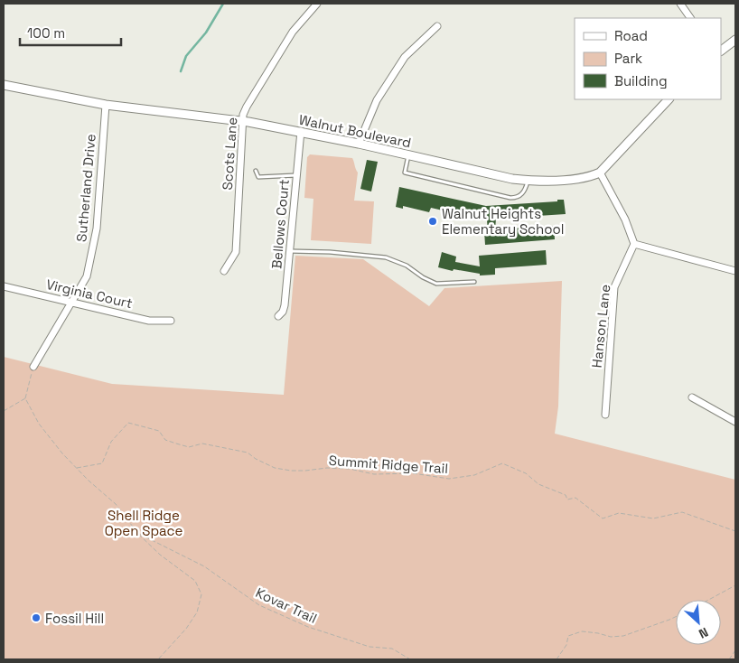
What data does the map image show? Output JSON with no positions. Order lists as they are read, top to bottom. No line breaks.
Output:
{"streets":{"street":["Walnut Boulevard","Scots Lane","Sutherland Drive","Bellows Court","Virginia Court","Hanson Lane"],"path":["Summit Ridge Trail","Kovar Trail"]},"crossings":[["Walnut Boulevard","Scots Lane"],["Walnut Boulevard","Sutherland Drive"],["Walnut Boulevard","Bellows Court"],["Sutherland Drive","Virginia Court"]],"parks":["Shell Ridge Open Space"],"places":["Walnut Heights Elementary School","Fossil Hill"],"legend":["Road","Park","Building"],"scale_bar":"100 m","north":"bottom right"}
